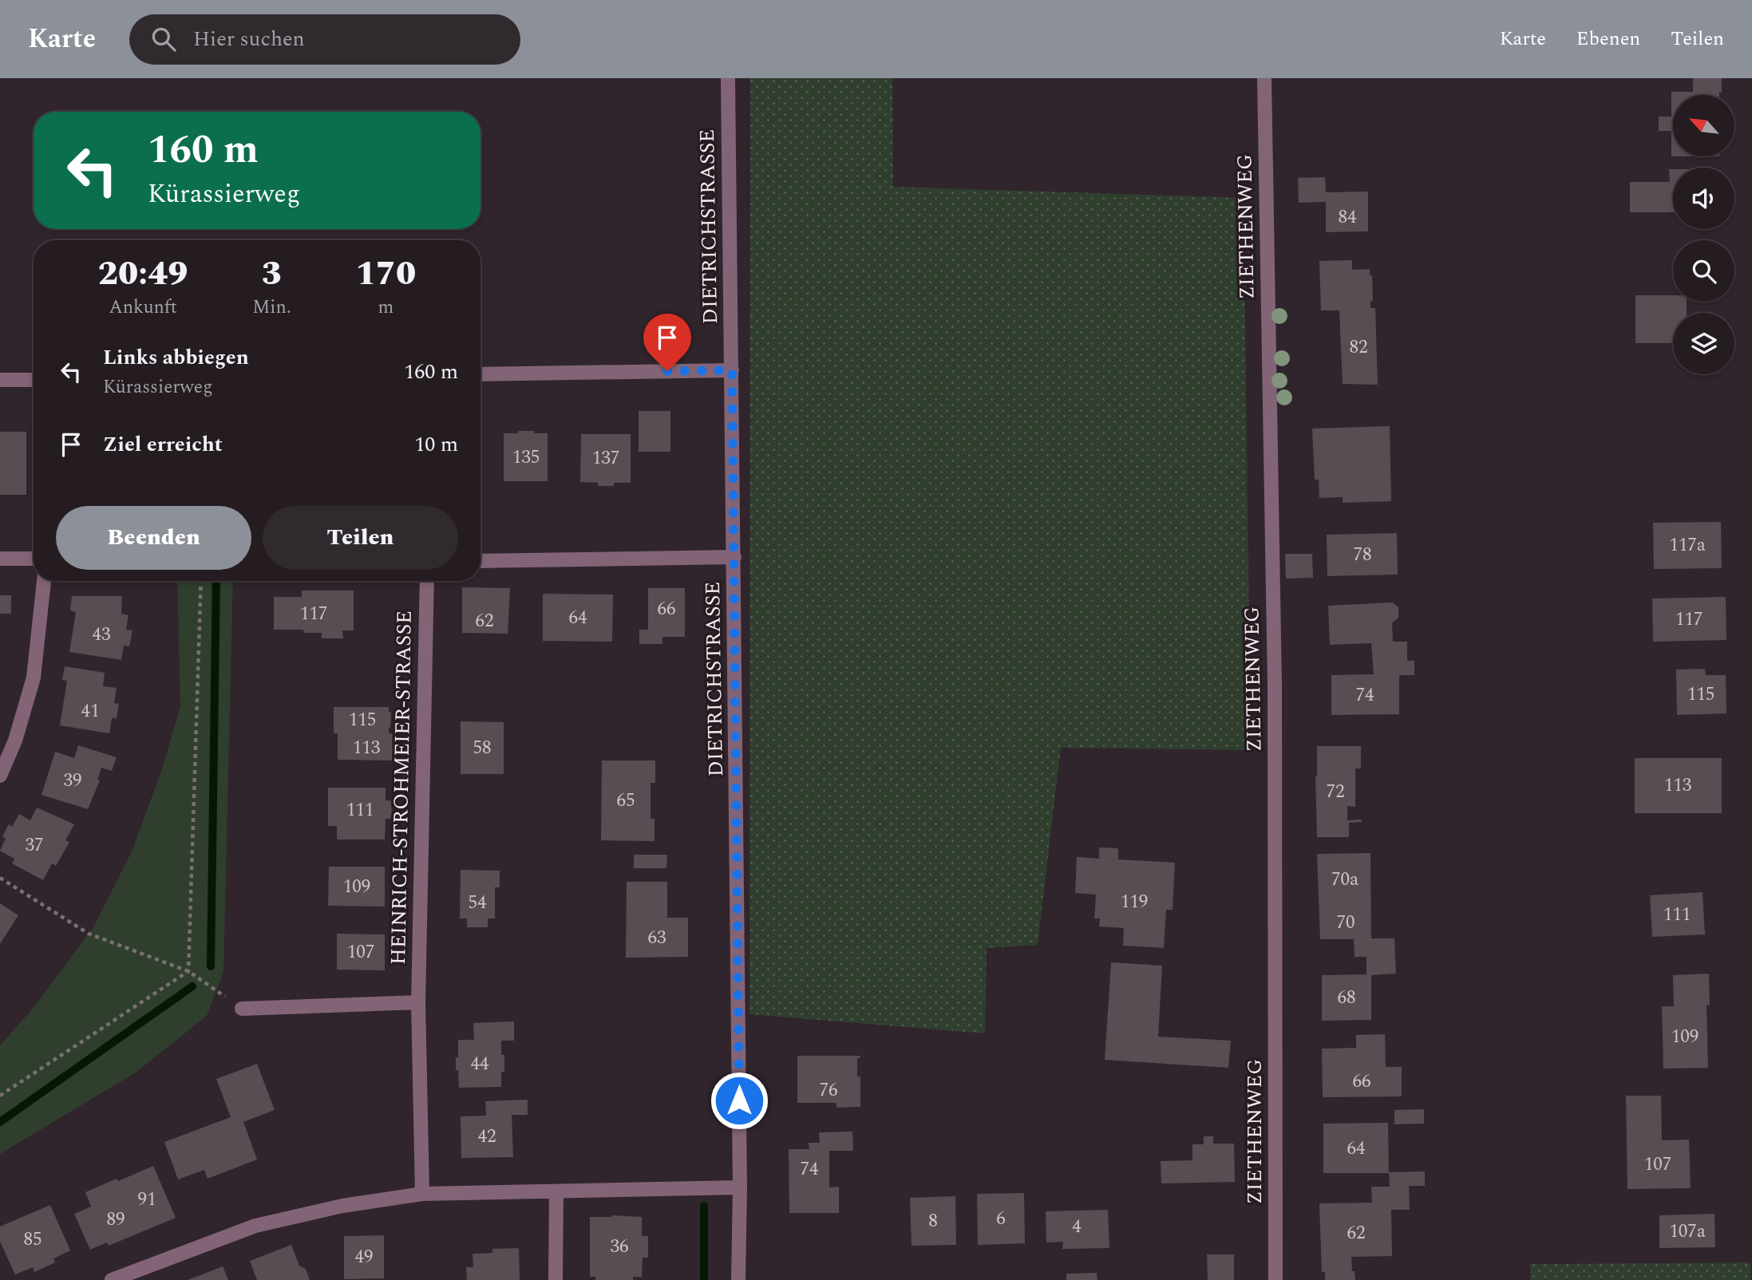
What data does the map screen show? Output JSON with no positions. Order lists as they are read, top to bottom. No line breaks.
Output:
{"streets":{"street":["DIETRICHSTRASSE","ZIETHENWEG","HEINRICH-STROHMEIER-STRASSE"]},"house_numbers":["84","82","135","137","117a","78","66","117","64","117","62","43","115","74","41","115","113","58","39","113","72","65","111","37","70a","109","119","54","111","70","63","107","68","109","44","66","76","42","64","107","74","91","6","89","8","4","107a","62","85","36","49"],"north":"top left","page":{"header":"Karte","search":"Hier suchen","nav":["Karte","Ebenen","Teilen"],"turn":["160 m","Kürassierweg"],"eta":["20:49","Ankunft","3","Min.","170","m"],"list":[{"name":"Links abbiegen","note":"Kürassierweg","value":"160 m"},{"name":"Ziel erreicht","value":"10 m"}],"buttons":["Beenden","Teilen"]}}
